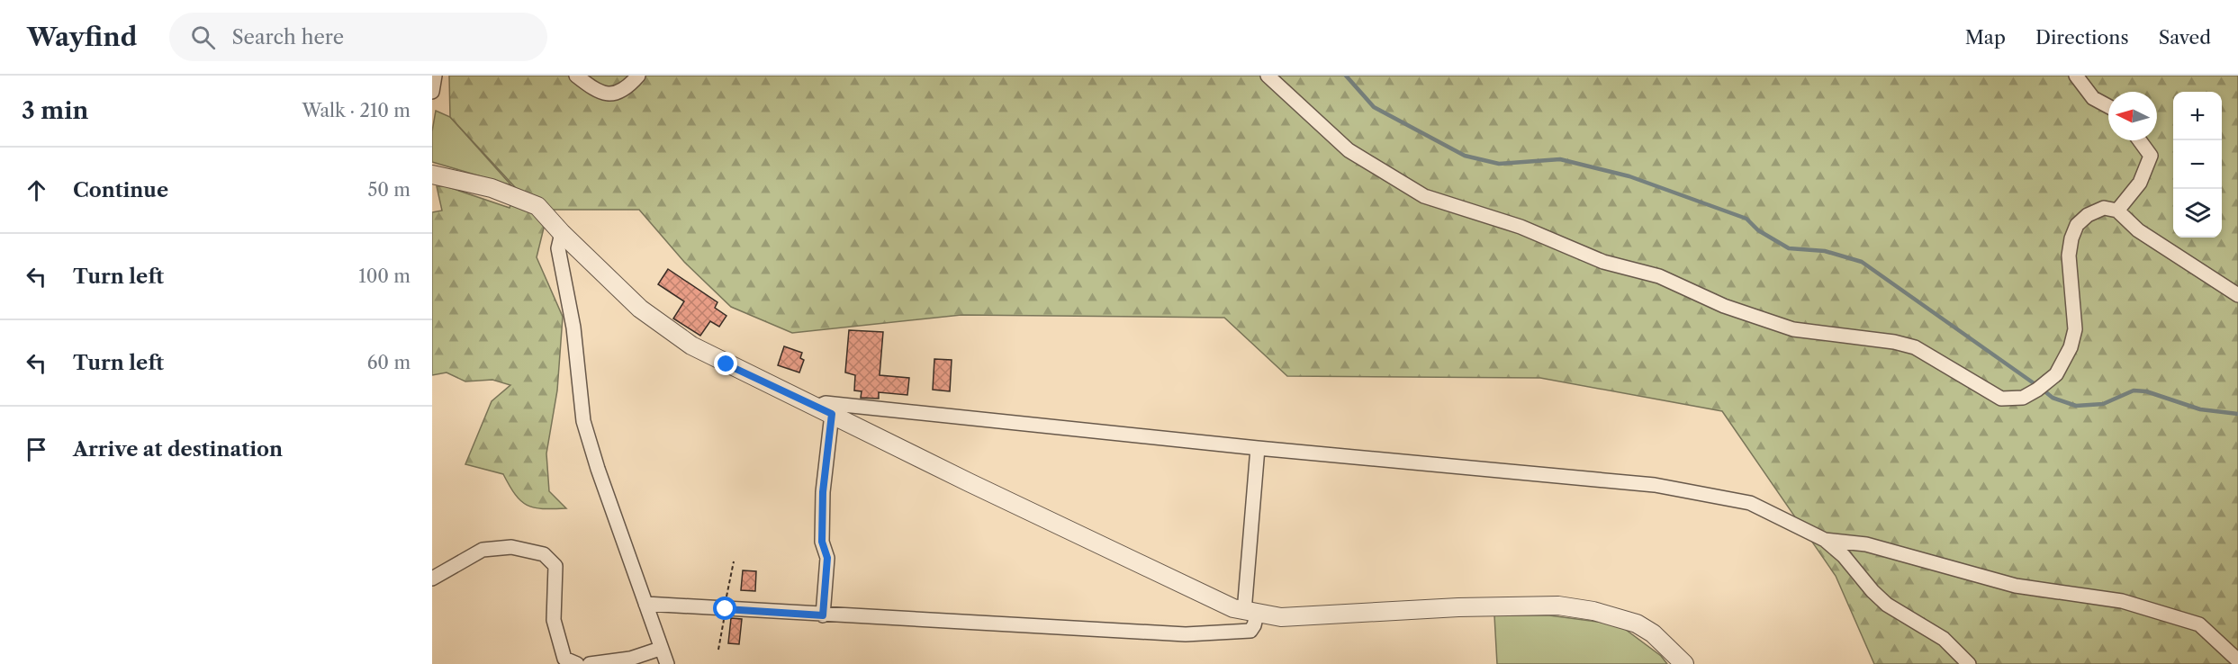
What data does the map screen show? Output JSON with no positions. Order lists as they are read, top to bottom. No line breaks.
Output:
{"north":"left","page":{"header":"Wayfind","search":"Search here","nav":["Map","Directions","Saved"],"heading":["3 min","Walk · 210 m"],"map_buttons":["+","−"],"list":[["Continue","50 m"],["Turn left","100 m"],["Turn left","60 m"],"Arrive at destination"]}}
